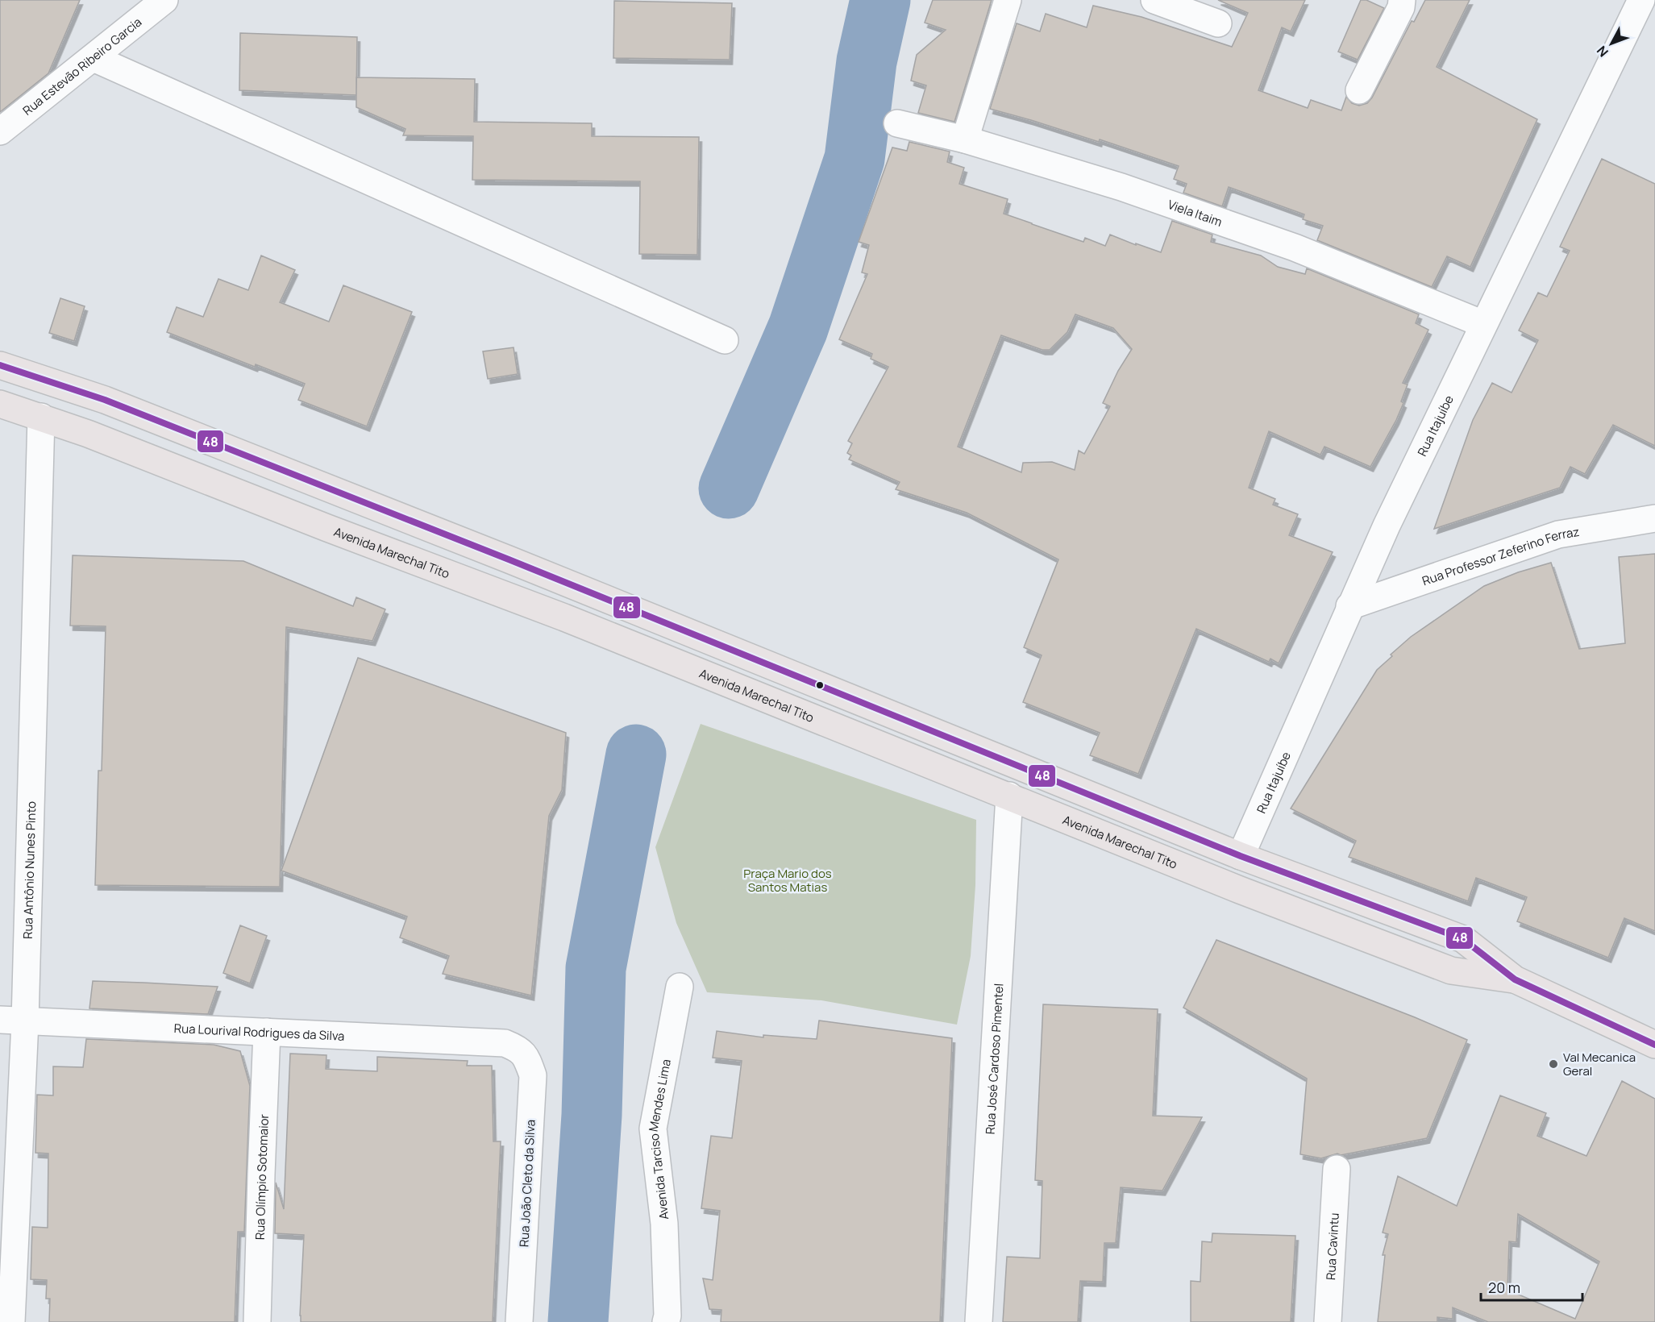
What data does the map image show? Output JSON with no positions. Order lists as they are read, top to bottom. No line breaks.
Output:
{"streets":{"main road":["Avenida Marechal Tito"],"street":["Rua Estevão Ribeiro Garcia","Viela Itaim","Rua Itajuíbe","Rua Professor Zeferino Ferraz","Rua Antônio Nunes Pinto","Rua Lourival Rodrigues da Silva","Rua José Cardoso Pimentel","Avenida Tarciso Mendes Lima","Rua Olímpio Sotomaior","Rua João Cleto da Silva","Rua Cavintu"]},"crossings":[["Viela Itaim","Rua Itajuíbe"],["Rua Itajuíbe","Avenida Marechal Tito"],["Rua Itajuíbe","Rua Professor Zeferino Ferraz"],["Avenida Marechal Tito","Rua Antônio Nunes Pinto"],["Avenida Marechal Tito","Rua José Cardoso Pimentel"],["Rua Antônio Nunes Pinto","Rua Lourival Rodrigues da Silva"],["Rua Lourival Rodrigues da Silva","Rua Olímpio Sotomaior"],["Rua Lourival Rodrigues da Silva","Rua João Cleto da Silva"]],"parks":["Praça Mario dos Santos Matias"],"places":["Val Mecanica Geral"],"lines":["transit line 48"],"scale_bar":"20 m","north":"bottom left"}
